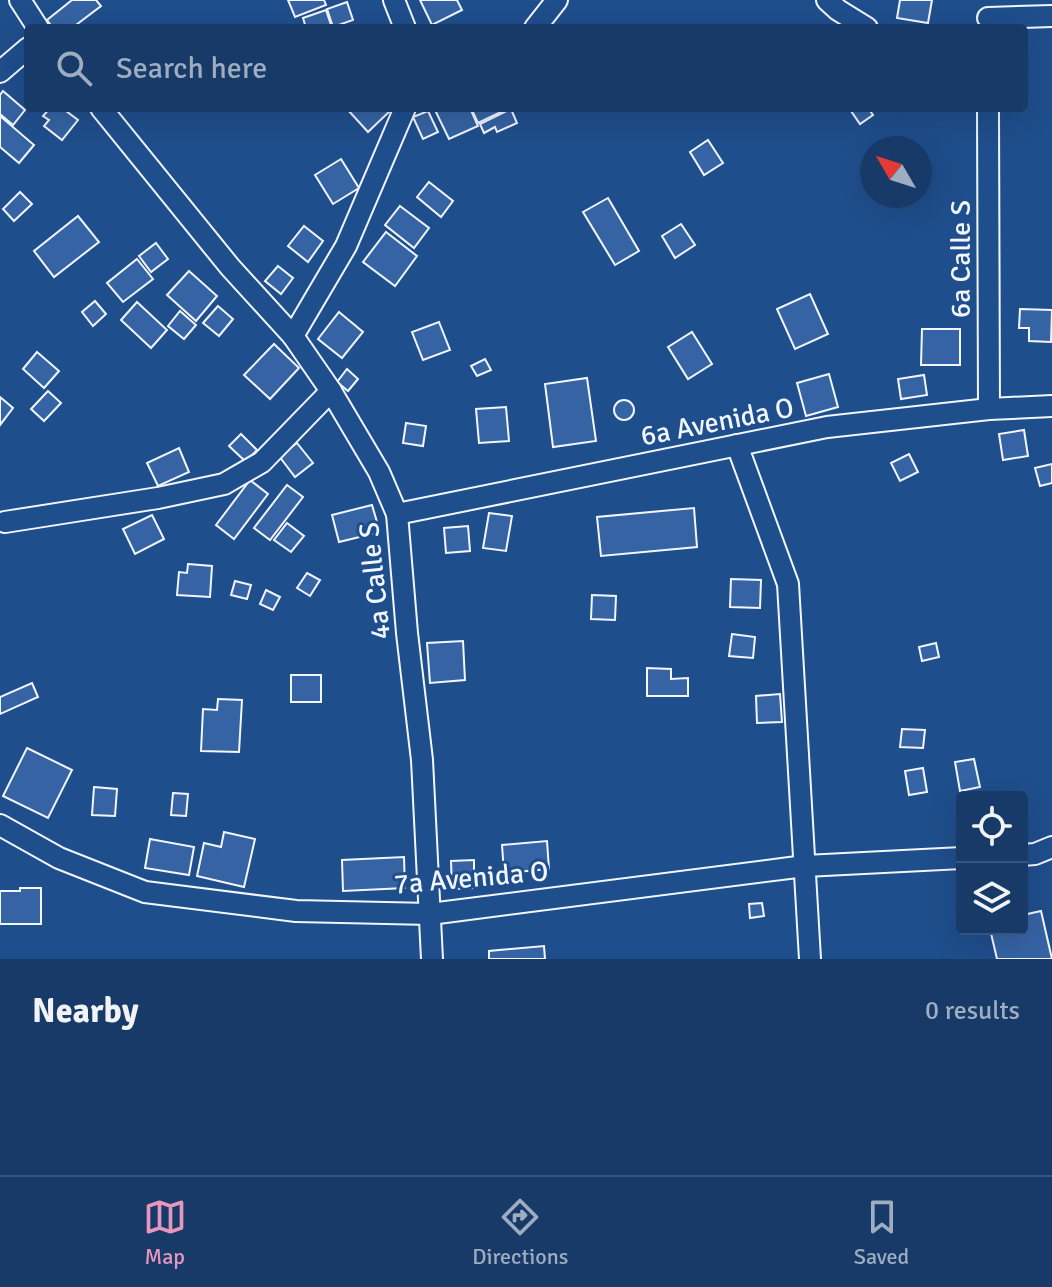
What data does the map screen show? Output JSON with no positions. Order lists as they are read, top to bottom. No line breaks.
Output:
{"streets":{"street":["6a Calle S","6a Avenida O","4a Calle S","7a Avenida O"]},"crossings":[["6a Calle S","6a Avenida O"],["6a Avenida O","4a Calle S"],["4a Calle S","7a Avenida O"]],"north":"top left","page":{"search":"Search here","heading":["Nearby","0 results"],"nav":["Map","Directions","Saved"]}}
